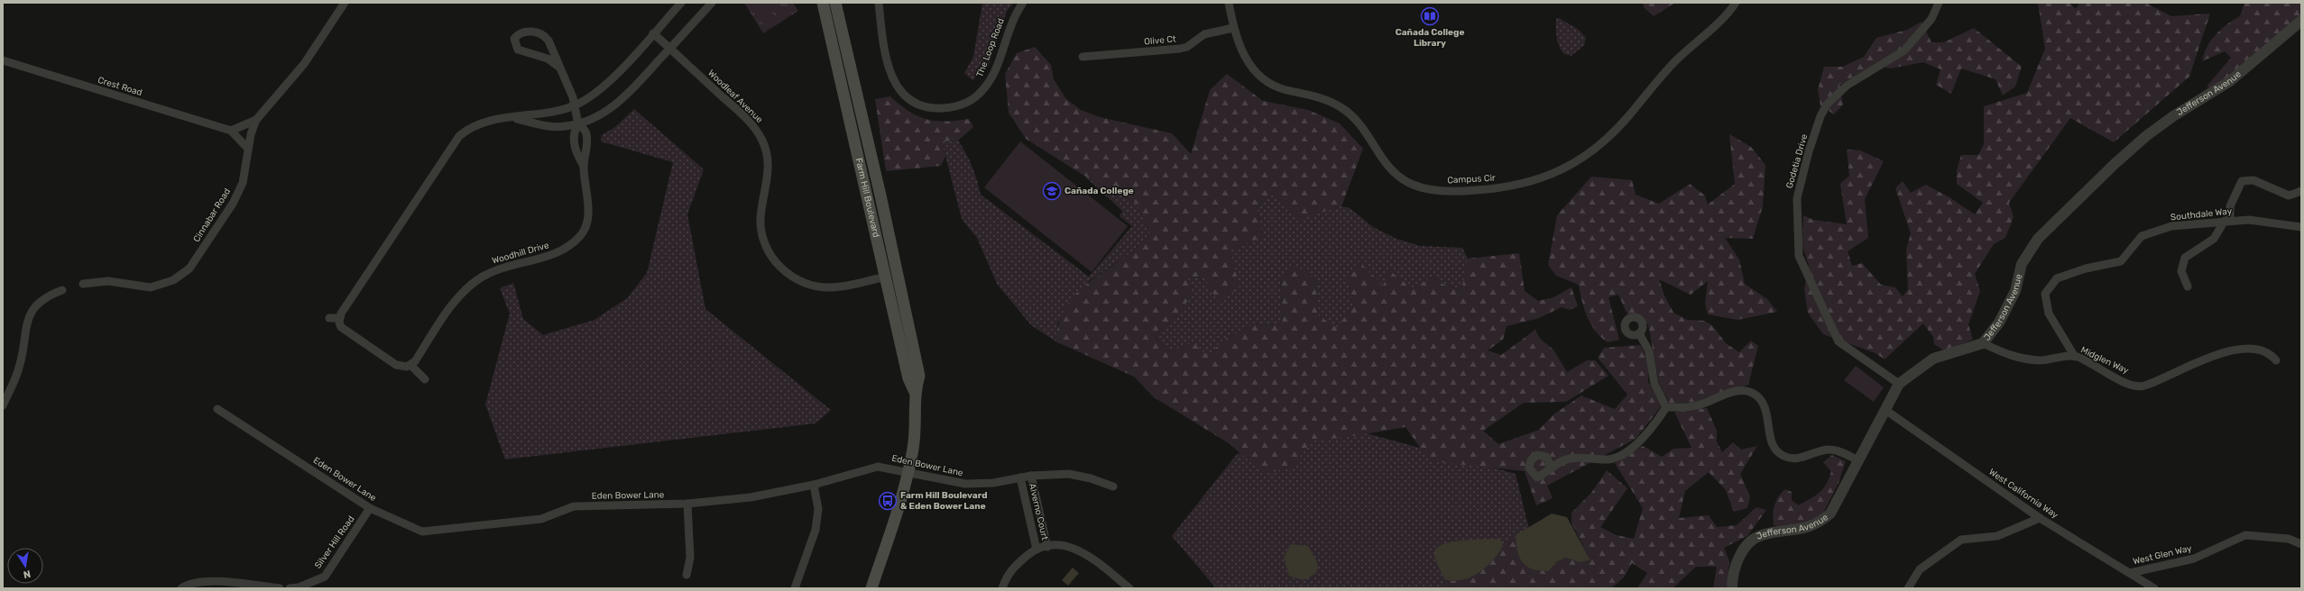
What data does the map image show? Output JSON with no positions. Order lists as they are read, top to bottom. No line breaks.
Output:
{"streets":{"main road":["Farm Hill Boulevard"],"street":["Olive Ct","The Loop Road","Crest Road","Jefferson Avenue","Woodleaf Avenue","Godetia Drive","Campus Cir","Southdale Way","Cinnabar Road","Woodhill Drive","Midglen Way","Eden Bower Lane","West California Way","Alverno Court","Silver Hill Road","West Glen Way"]},"crossings":[["Olive Ct","Campus Cir"],["Crest Road","Cinnabar Road"],["Jefferson Avenue","Godetia Drive"],["Jefferson Avenue","Midglen Way"],["Jefferson Avenue","West California Way"],["Woodleaf Avenue","Farm Hill Boulevard"],["Farm Hill Boulevard","Eden Bower Lane"],["Southdale Way","Midglen Way"],["Eden Bower Lane","Alverno Court"],["Eden Bower Lane","Silver Hill Road"],["West California Way","West Glen Way"]],"places":{"library":["Cañada College Library"],"school or university":["Cañada College"],"bus stop":["Farm Hill Boulevard & Eden Bower Lane"]},"north":"bottom"}
